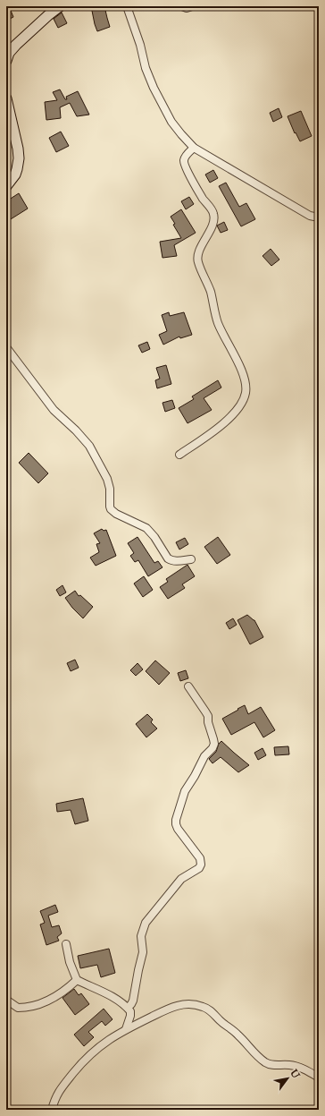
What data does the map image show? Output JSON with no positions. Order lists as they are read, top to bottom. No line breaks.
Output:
{"north":"top right"}
